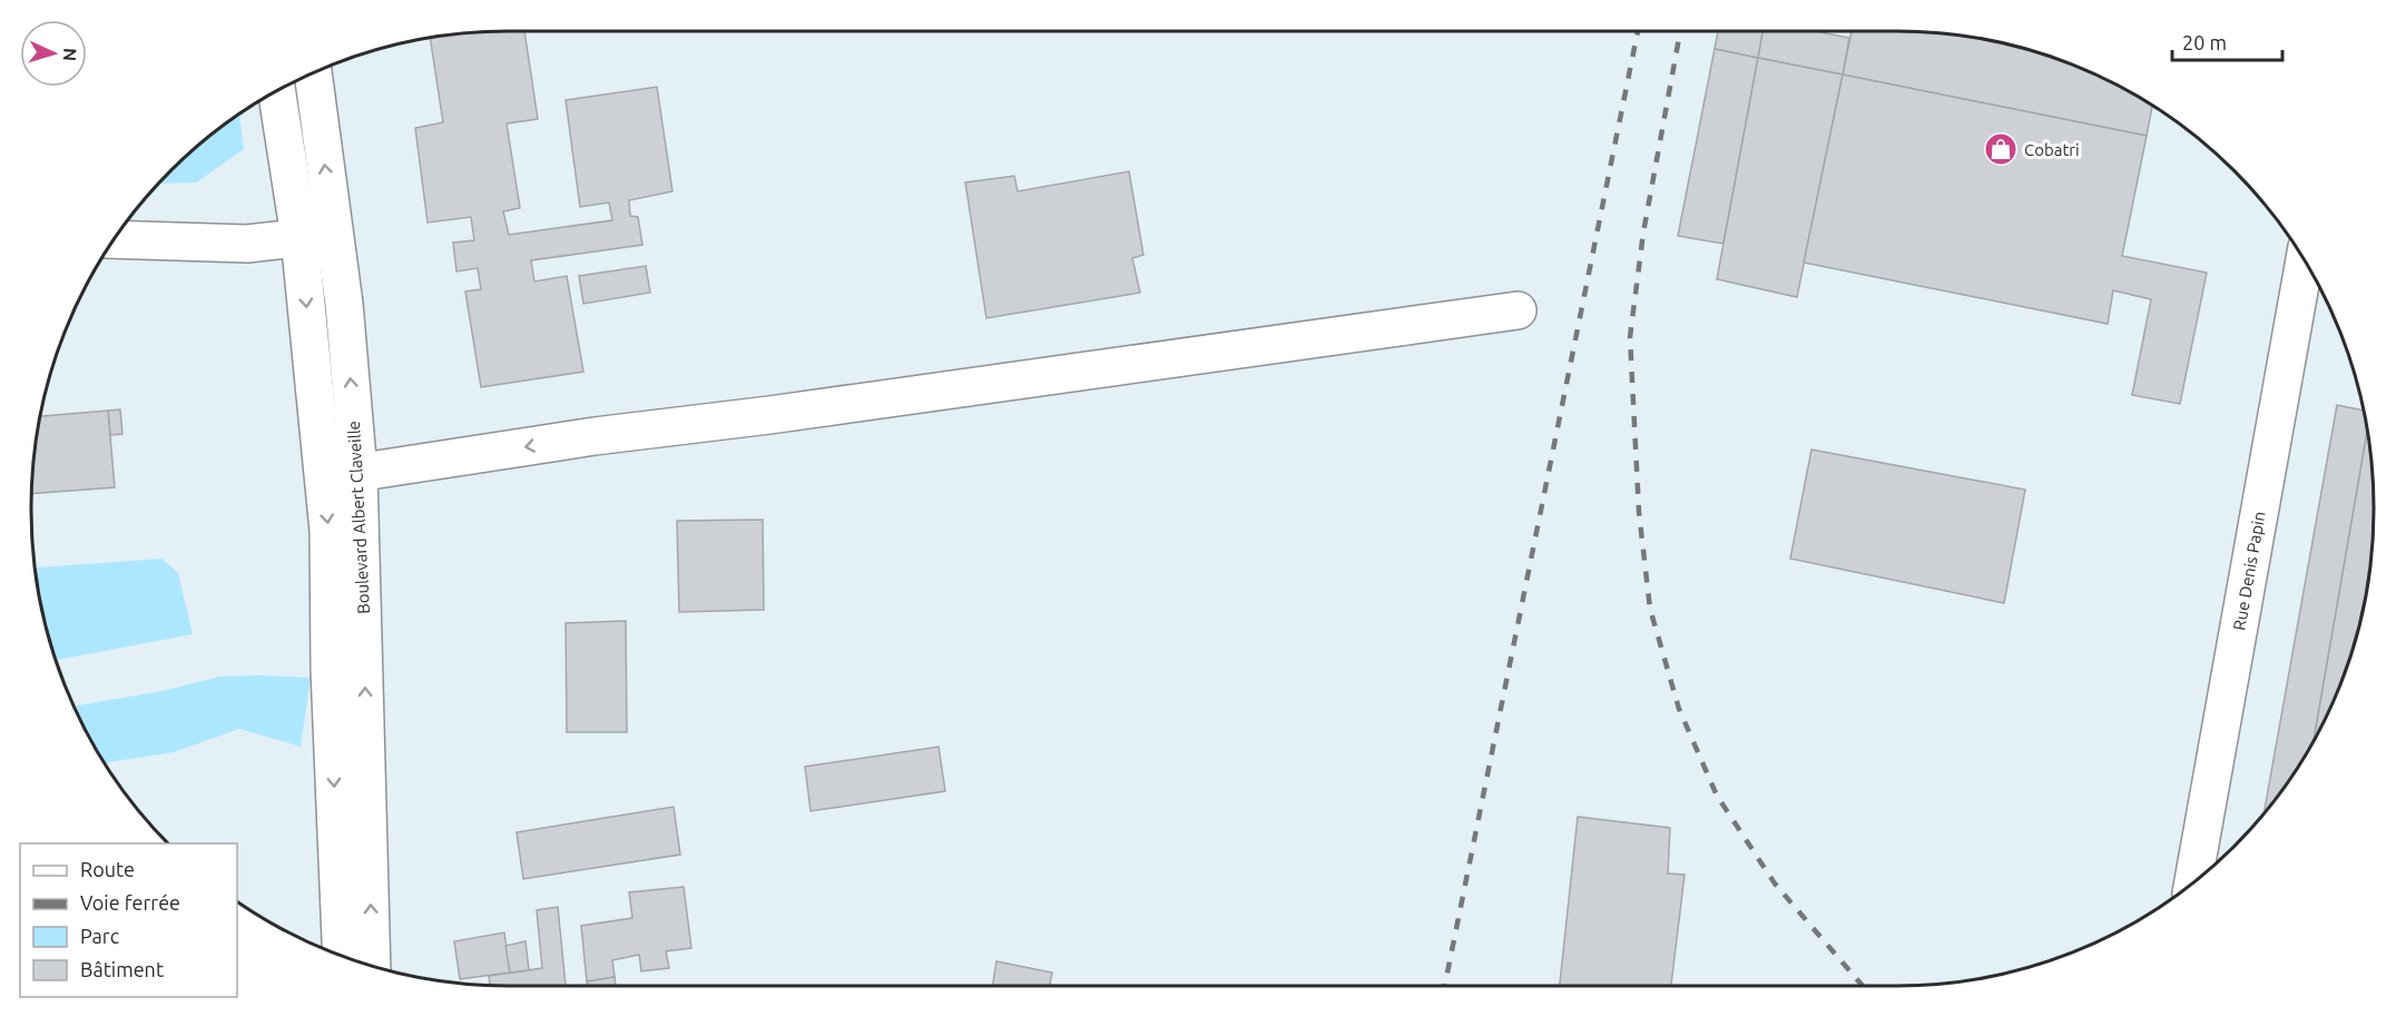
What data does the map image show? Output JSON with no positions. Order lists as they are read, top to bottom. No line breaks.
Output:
{"streets":{"main road":["Boulevard Albert Claveille","Rue Denis Papin"]},"places":{"shop":["Cobatri"]},"legend":["Route","Voie ferrée","Parc","Bâtiment"],"scale_bar":"20 m","north":"right"}
